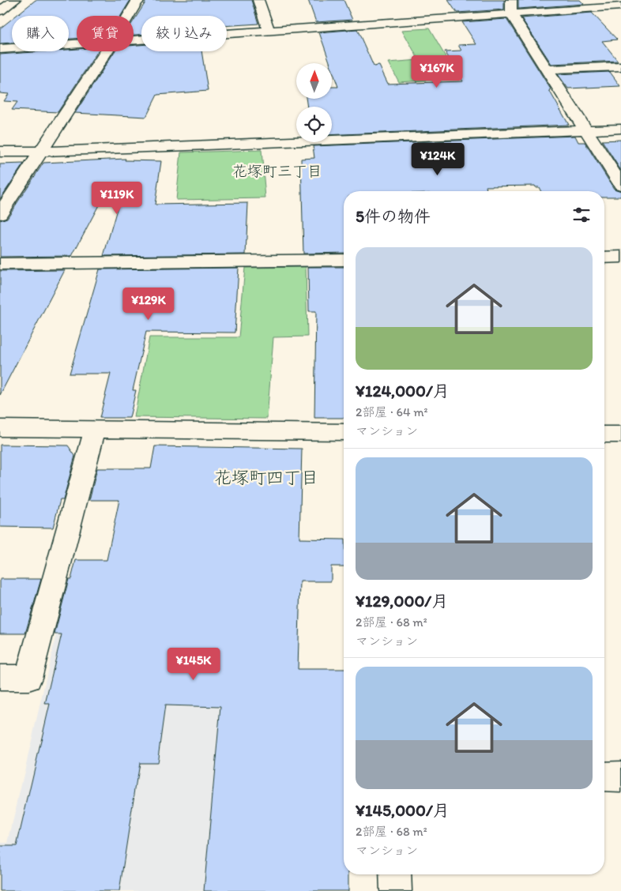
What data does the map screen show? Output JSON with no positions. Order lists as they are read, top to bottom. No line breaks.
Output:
{"districts":["花塚町三丁目","花塚町四丁目"],"north":"top","page":{"chip":["購入","賃貸","絞り込み"],"price":["¥167K","¥124K","¥119K","¥129K","¥145K"],"heading":"5件の物件","list":[{"name":"¥124,000/月","note":"2部屋 · 64 m² · マンション"},{"name":"¥129,000/月","note":"2部屋 · 68 m² · マンション"},{"name":"¥145,000/月","note":"2部屋 · 68 m² · マンション"}]}}
